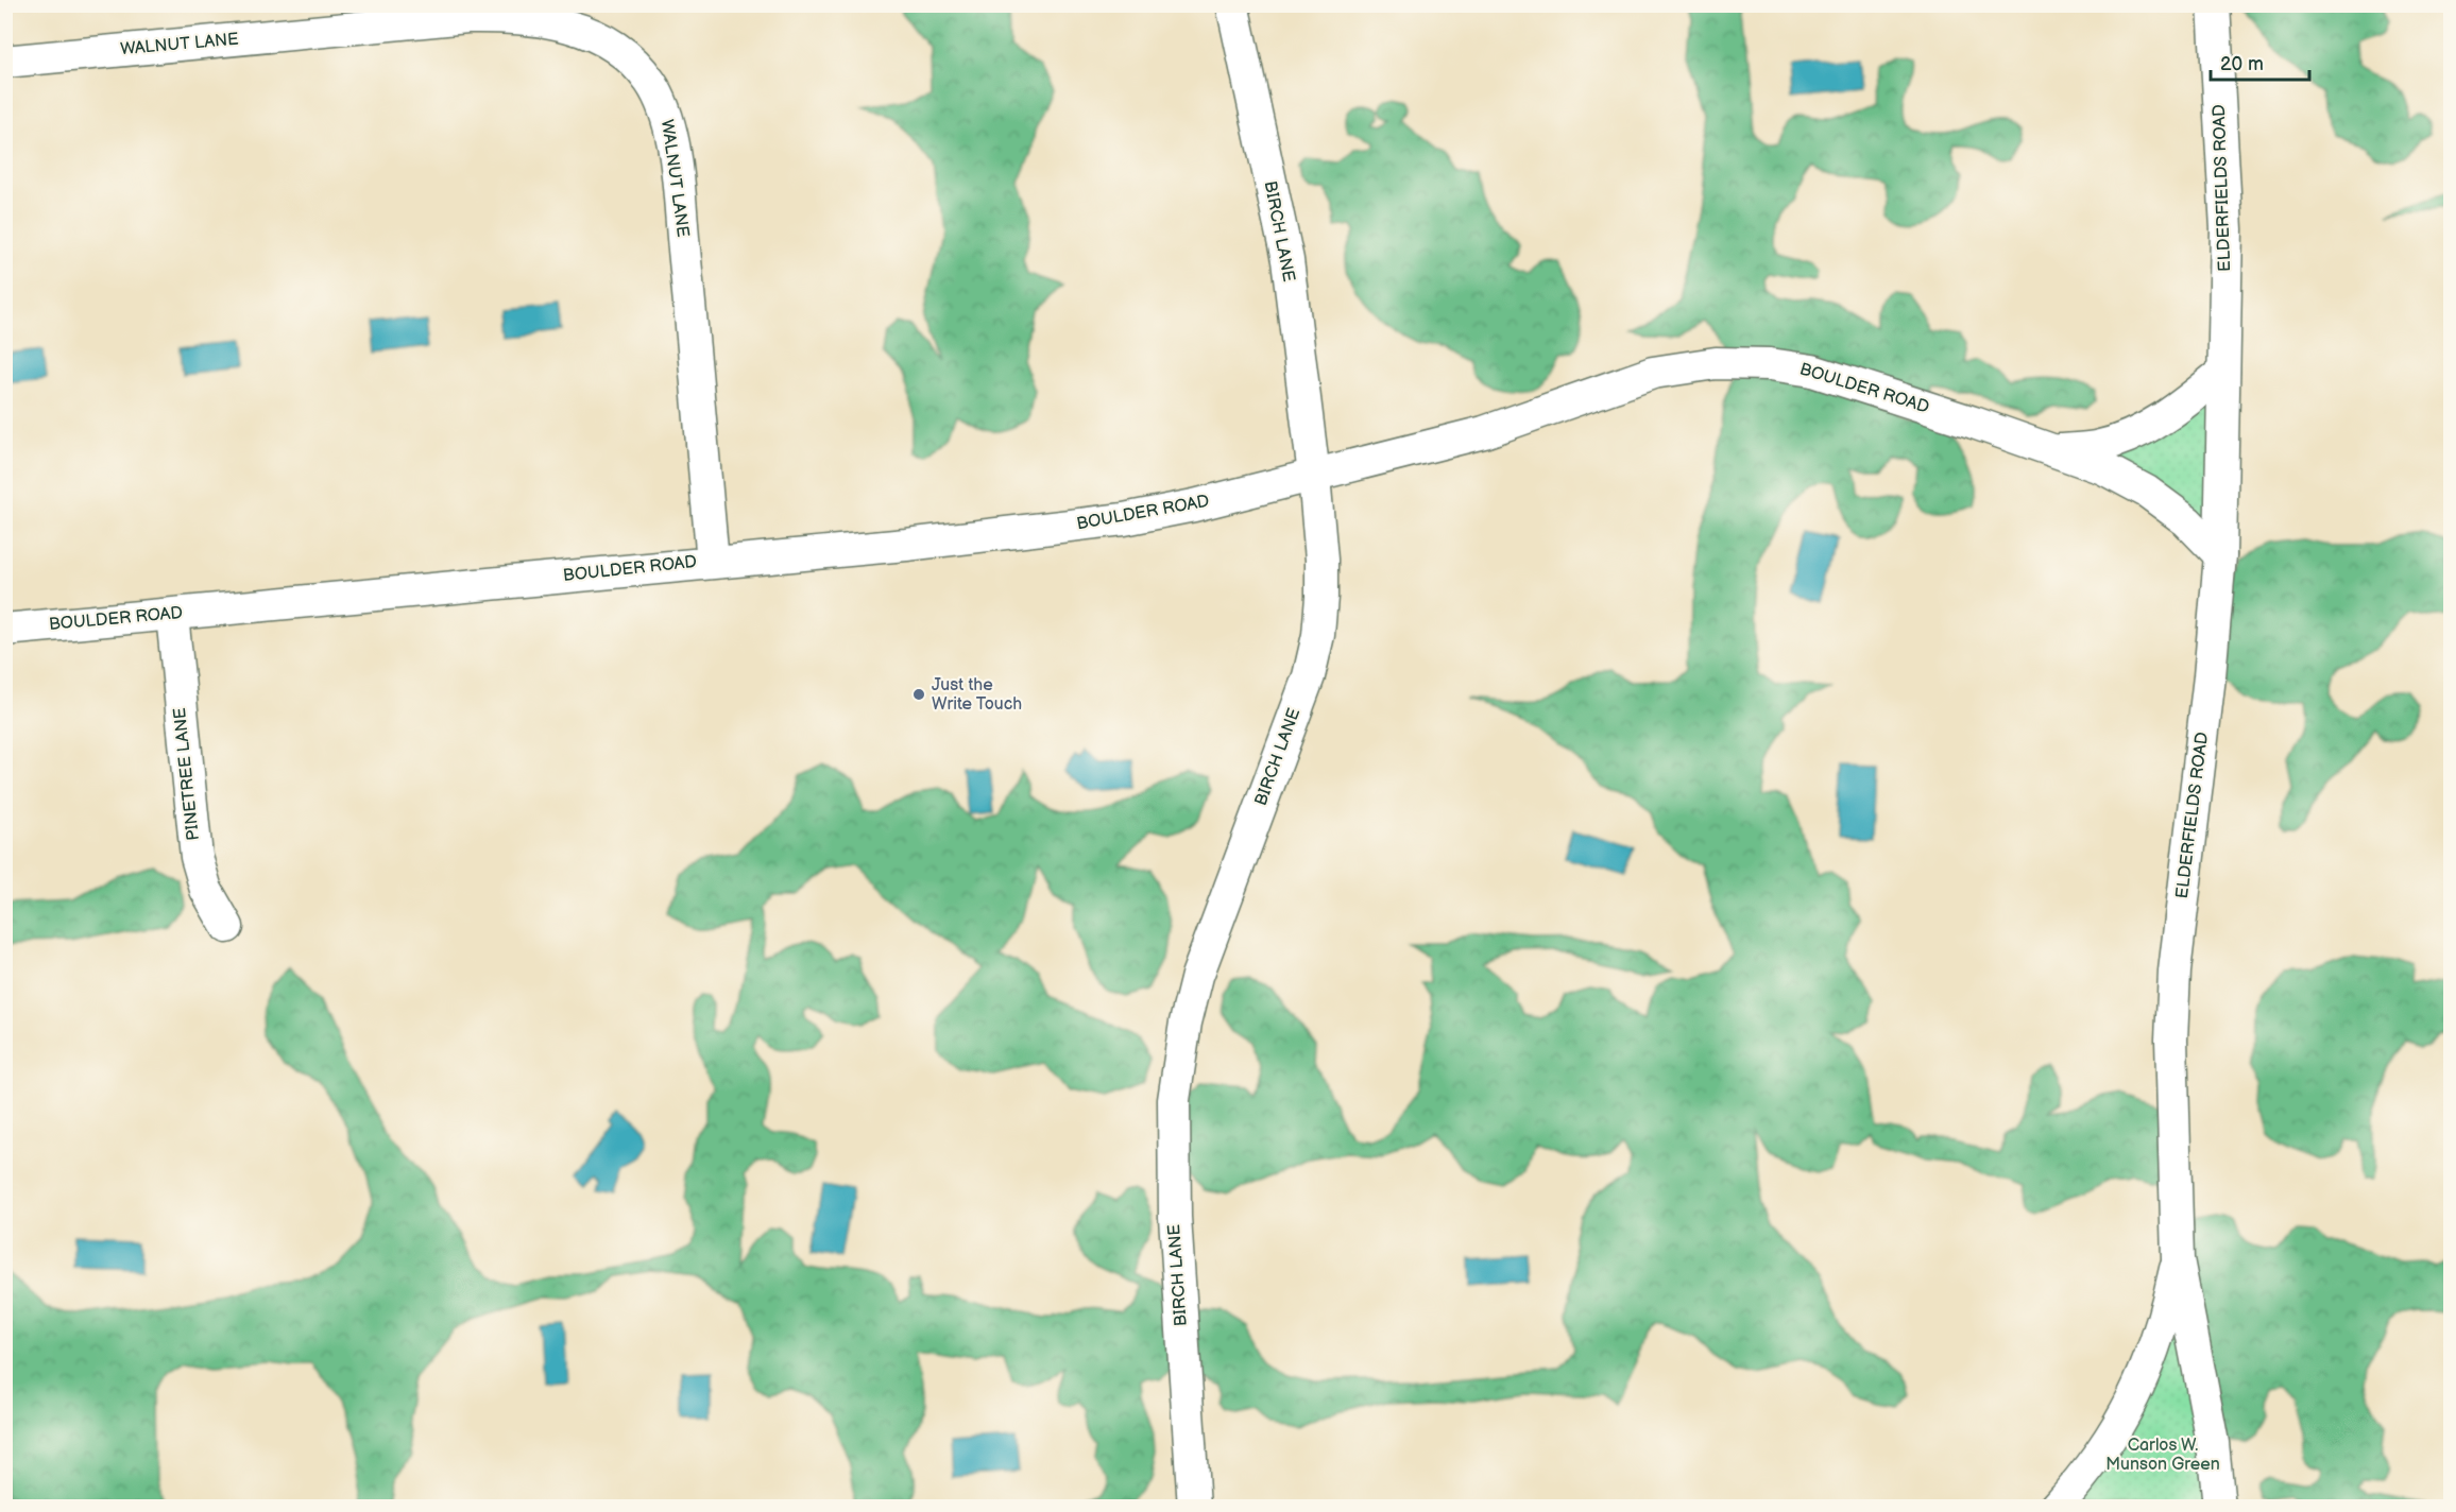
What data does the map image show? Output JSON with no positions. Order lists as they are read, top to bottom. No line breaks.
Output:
{"streets":{"street":["WALNUT LANE","ELDERFIELDS ROAD","BIRCH LANE","BOULDER ROAD","PINETREE LANE"]},"crossings":[["WALNUT LANE","BOULDER ROAD"],["ELDERFIELDS ROAD","BOULDER ROAD"],["BIRCH LANE","BOULDER ROAD"],["BOULDER ROAD","PINETREE LANE"]],"parks":["Carlos W. Munson Green"],"places":["Just the Write Touch"],"scale_bar":"20 m"}
